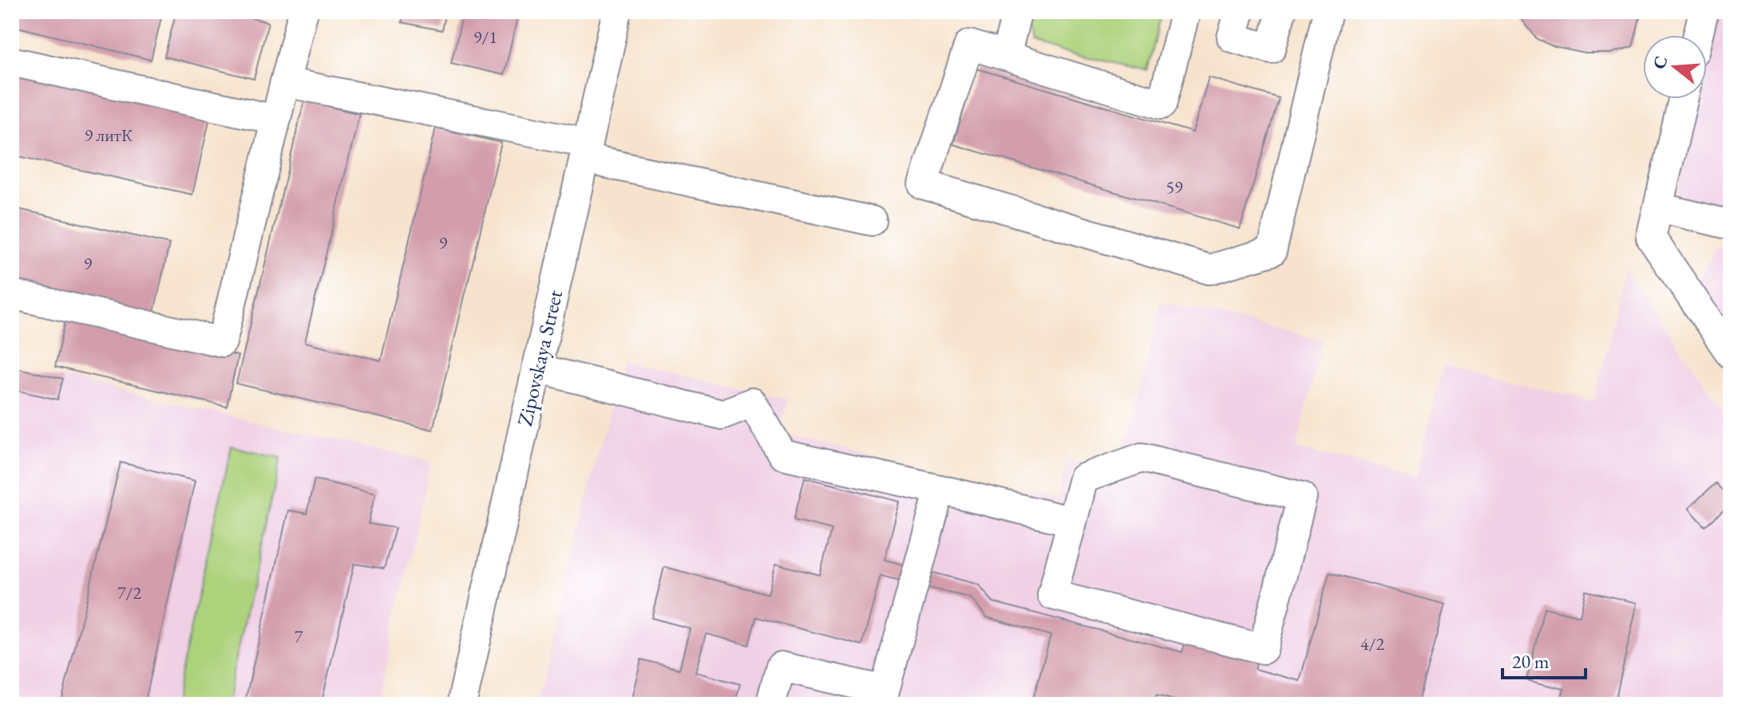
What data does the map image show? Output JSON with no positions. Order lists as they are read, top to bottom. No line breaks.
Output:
{"streets":{"street":["Zipovskaya Street"]},"house_numbers":["9/1","9 литК","59","9","9","7/2","7","4/2"],"scale_bar":"20 m","north":"left"}
